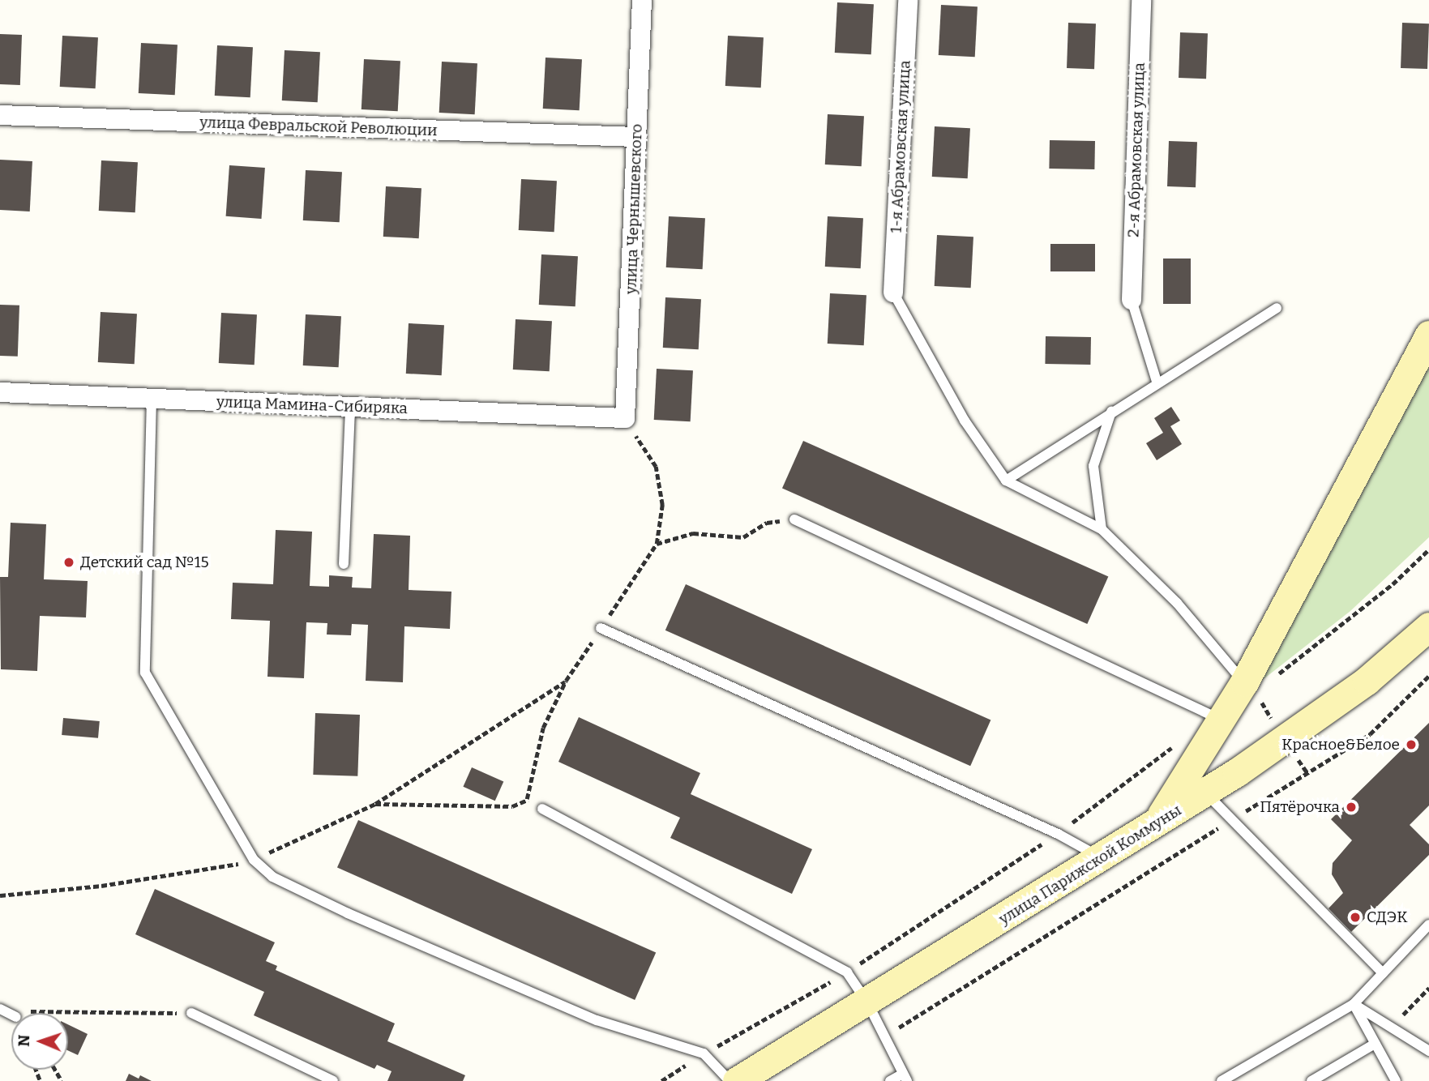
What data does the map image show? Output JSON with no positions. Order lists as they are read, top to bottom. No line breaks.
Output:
{"streets":{"main road":["улица Парижской Коммуны"],"street":["улица Февральской Революции","1-я Абрамовская улица","2-я Абрамовская улица","улица Чернышевского","улица Мамина-Сибиряка"]},"crossings":[["улица Февральской Революции","улица Чернышевского"],["улица Чернышевского","улица Мамина-Сибиряка"]],"places":["Детский сад №15","Красное&Белое","Пятёрочка","СДЭК"],"north":"left"}
